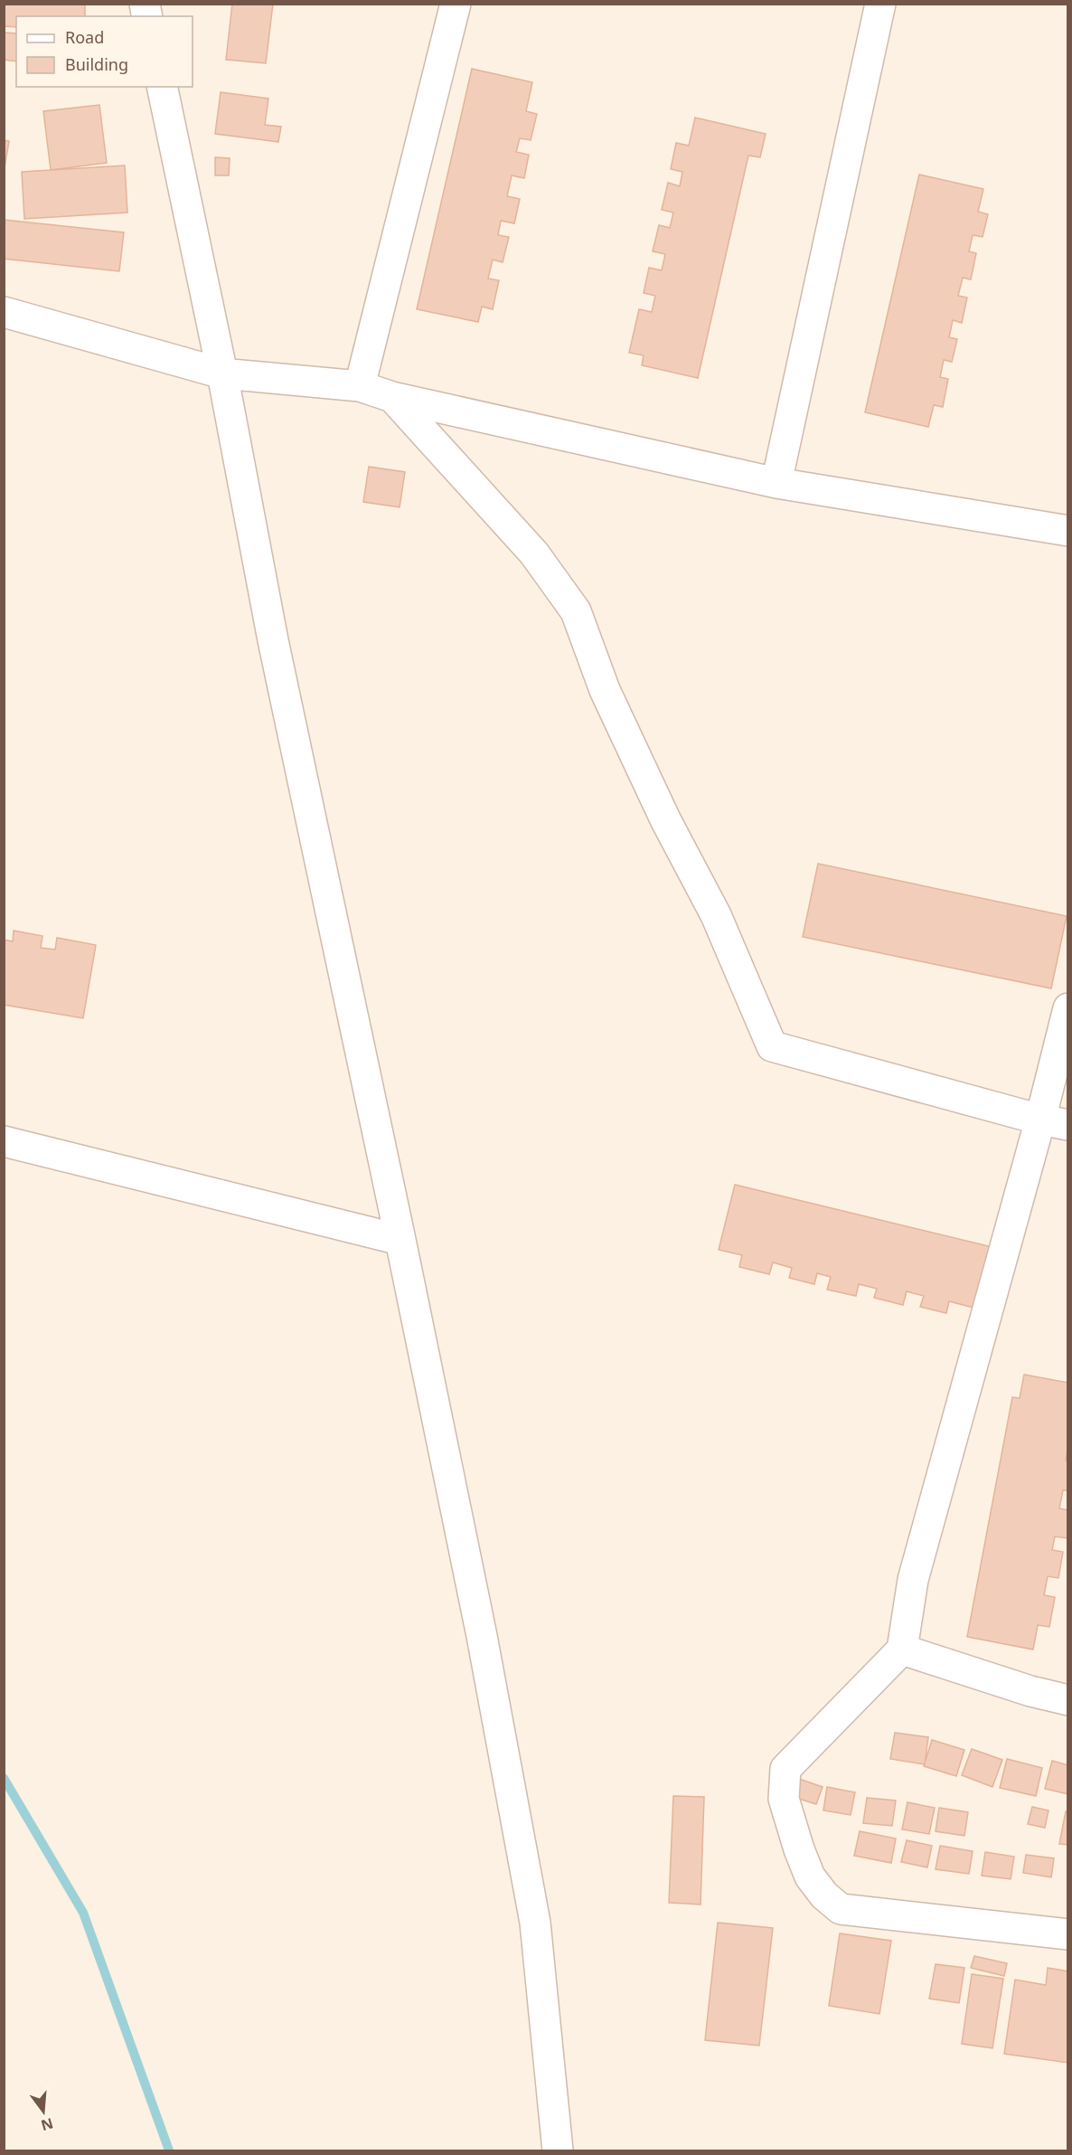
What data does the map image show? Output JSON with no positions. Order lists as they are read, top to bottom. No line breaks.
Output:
{"legend":["Road","Building"],"north":"bottom"}
